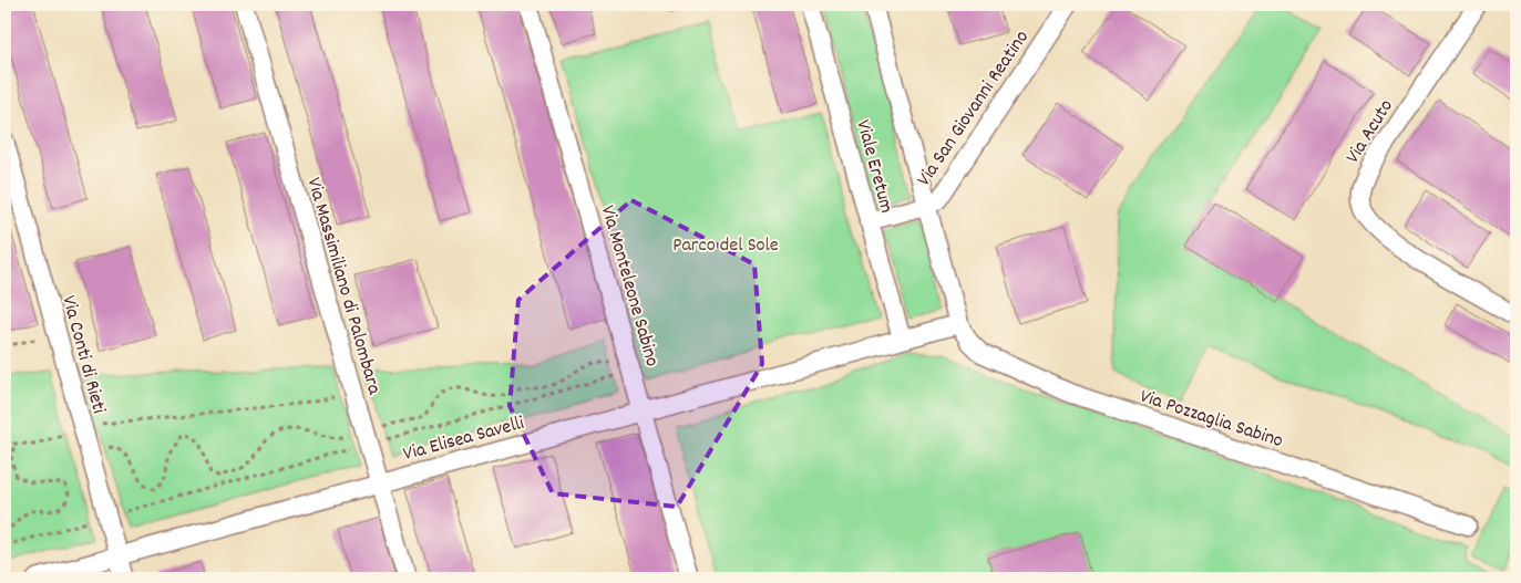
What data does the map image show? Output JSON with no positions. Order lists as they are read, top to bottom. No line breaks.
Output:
{"streets":{"street":["Via San Giovanni Reatino","Via Acuto","Viale Eretum","Via Massimiliano di Palombara","Via Monteleone Sabino","Via Conti di Rieti","Via Pozzaglia Sabino","Via Elisea Savelli"]},"crossings":[["Via San Giovanni Reatino","Viale Eretum"],["Viale Eretum","Via Pozzaglia Sabino"],["Viale Eretum","Via Elisea Savelli"],["Via Massimiliano di Palombara","Via Elisea Savelli"],["Via Monteleone Sabino","Via Elisea Savelli"],["Via Conti di Rieti","Via Elisea Savelli"],["Via Pozzaglia Sabino","Via Elisea Savelli"]],"parks":["Parco del Sole"]}
